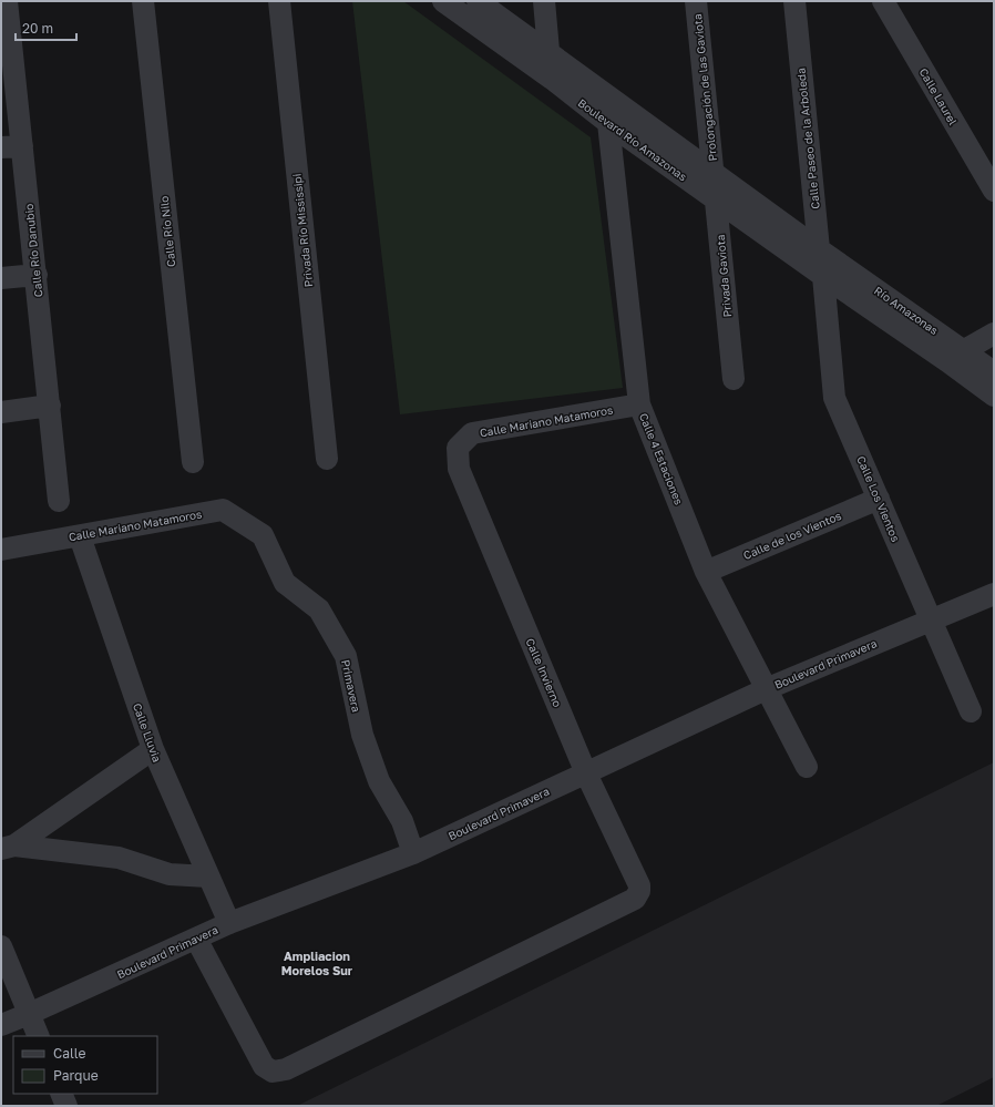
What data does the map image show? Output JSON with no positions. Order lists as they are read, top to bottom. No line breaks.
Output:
{"streets":{"street":["Prolongación de las Gaviota","Calle Laurel","Calle Paseo de la Arboleda","Boulevard Río Amazonas","Privada Río Mississipi","Calle Río Nilo","Calle Río Danubio","Privada Gaviota","Río Amazonas","Calle Mariano Matamoros","Calle 4 Estaciones","Calle Los Vientos","Calle de los Vientos","Boulevard Primavera","Calle Invierno","Primavera","Calle Lluvia"]},"crossings":[["Prolongación de las Gaviota","Boulevard Río Amazonas"],["Prolongación de las Gaviota","Privada Gaviota"],["Calle Paseo de la Arboleda","Boulevard Río Amazonas"],["Calle Paseo de la Arboleda","Río Amazonas"],["Calle Paseo de la Arboleda","Calle Los Vientos"],["Boulevard Río Amazonas","Privada Gaviota"],["Boulevard Río Amazonas","Río Amazonas"],["Boulevard Río Amazonas","Calle 4 Estaciones"],["Boulevard Río Amazonas","Calle Los Vientos"],["Río Amazonas","Calle Los Vientos"],["Calle Mariano Matamoros","Calle 4 Estaciones"],["Calle Mariano Matamoros","Calle Invierno"],["Calle Mariano Matamoros","Primavera"],["Calle Mariano Matamoros","Calle Lluvia"],["Calle 4 Estaciones","Calle de los Vientos"],["Calle 4 Estaciones","Boulevard Primavera"],["Calle Los Vientos","Calle de los Vientos"],["Calle Los Vientos","Boulevard Primavera"],["Boulevard Primavera","Calle Invierno"],["Boulevard Primavera","Primavera"],["Boulevard Primavera","Calle Lluvia"]],"districts":["Ampliacion Morelos Sur"],"legend":["Calle","Parque"],"scale_bar":"20 m"}
